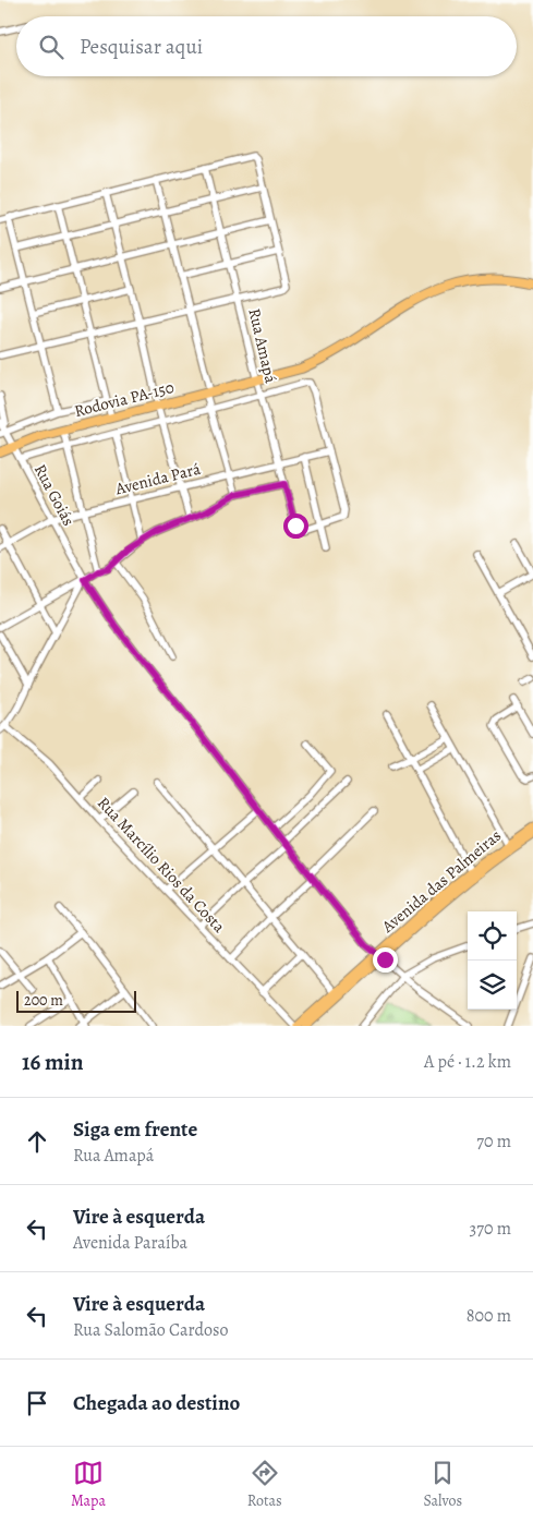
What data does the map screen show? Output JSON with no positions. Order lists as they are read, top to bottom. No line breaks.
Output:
{"streets":{"highway":["Rodovia PA-150"],"main road":["Avenida das Palmeiras"],"street":["Rua Amapá","Avenida Pará","Rua Goiás","Rua Marcílio Rios da Costa"]},"crossings":[["Rua Amapá","Rodovia PA-150"],["Rua Amapá","Avenida Pará"],["Rodovia PA-150","Rua Goiás"],["Avenida Pará","Rua Goiás"],["Rua Goiás","Avenida das Palmeiras"],["Rua Marcílio Rios da Costa","Avenida das Palmeiras"]],"scale_bar":"200 m","page":{"search":"Pesquisar aqui","scale":"200 m","heading":["16 min","A pé · 1.2 km"],"list":[["Siga em frente","Rua Amapá","70 m"],["Vire à esquerda","Avenida Paraíba","370 m"],["Vire à esquerda","Rua Salomão Cardoso","800 m"],"Chegada ao destino"],"nav":["Mapa","Rotas","Salvos"]}}
